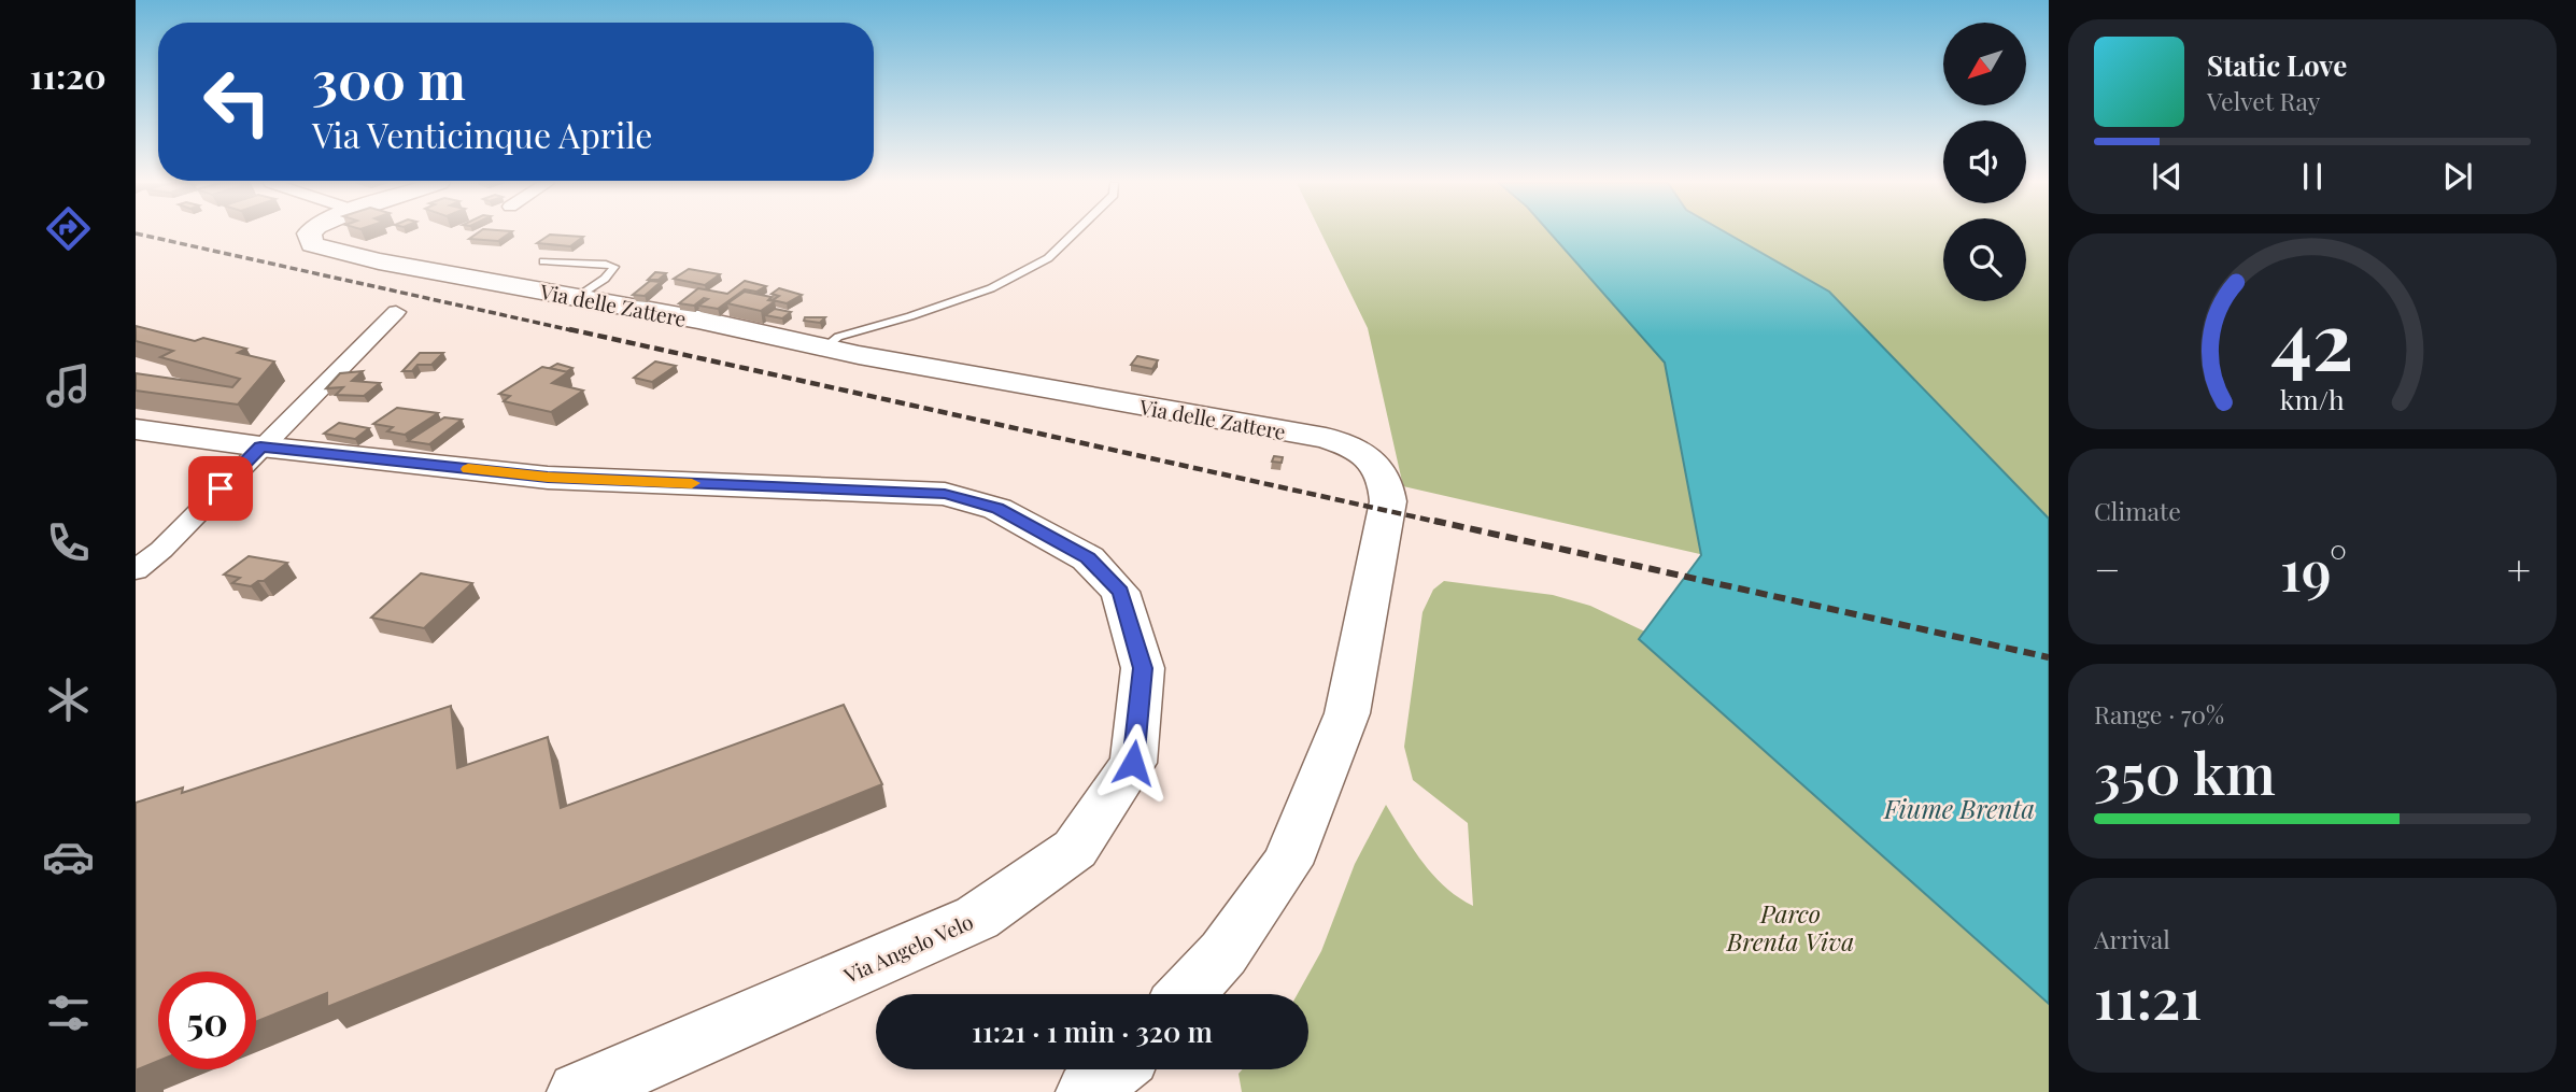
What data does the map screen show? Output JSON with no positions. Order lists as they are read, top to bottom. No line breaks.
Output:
{"streets":{"street":["Via delle Zattere","Via Angelo Velo"]},"water":["Fiume Brenta"],"parks":["Parco Brenta Viva"],"north":"bottom left","page":{"tabs":"11:20","turn":["300 m","Via Venticinque Aprile"],"song":["Static Love","Velvet Ray"],"tile":["Climate",["Range · 70%","350 km"],["Arrival","11:21"]],"heat":["−","19°","+"],"limit":"50","trip":"11:21 · 1 min · 320 m","gauge":["42","km/h"]}}
